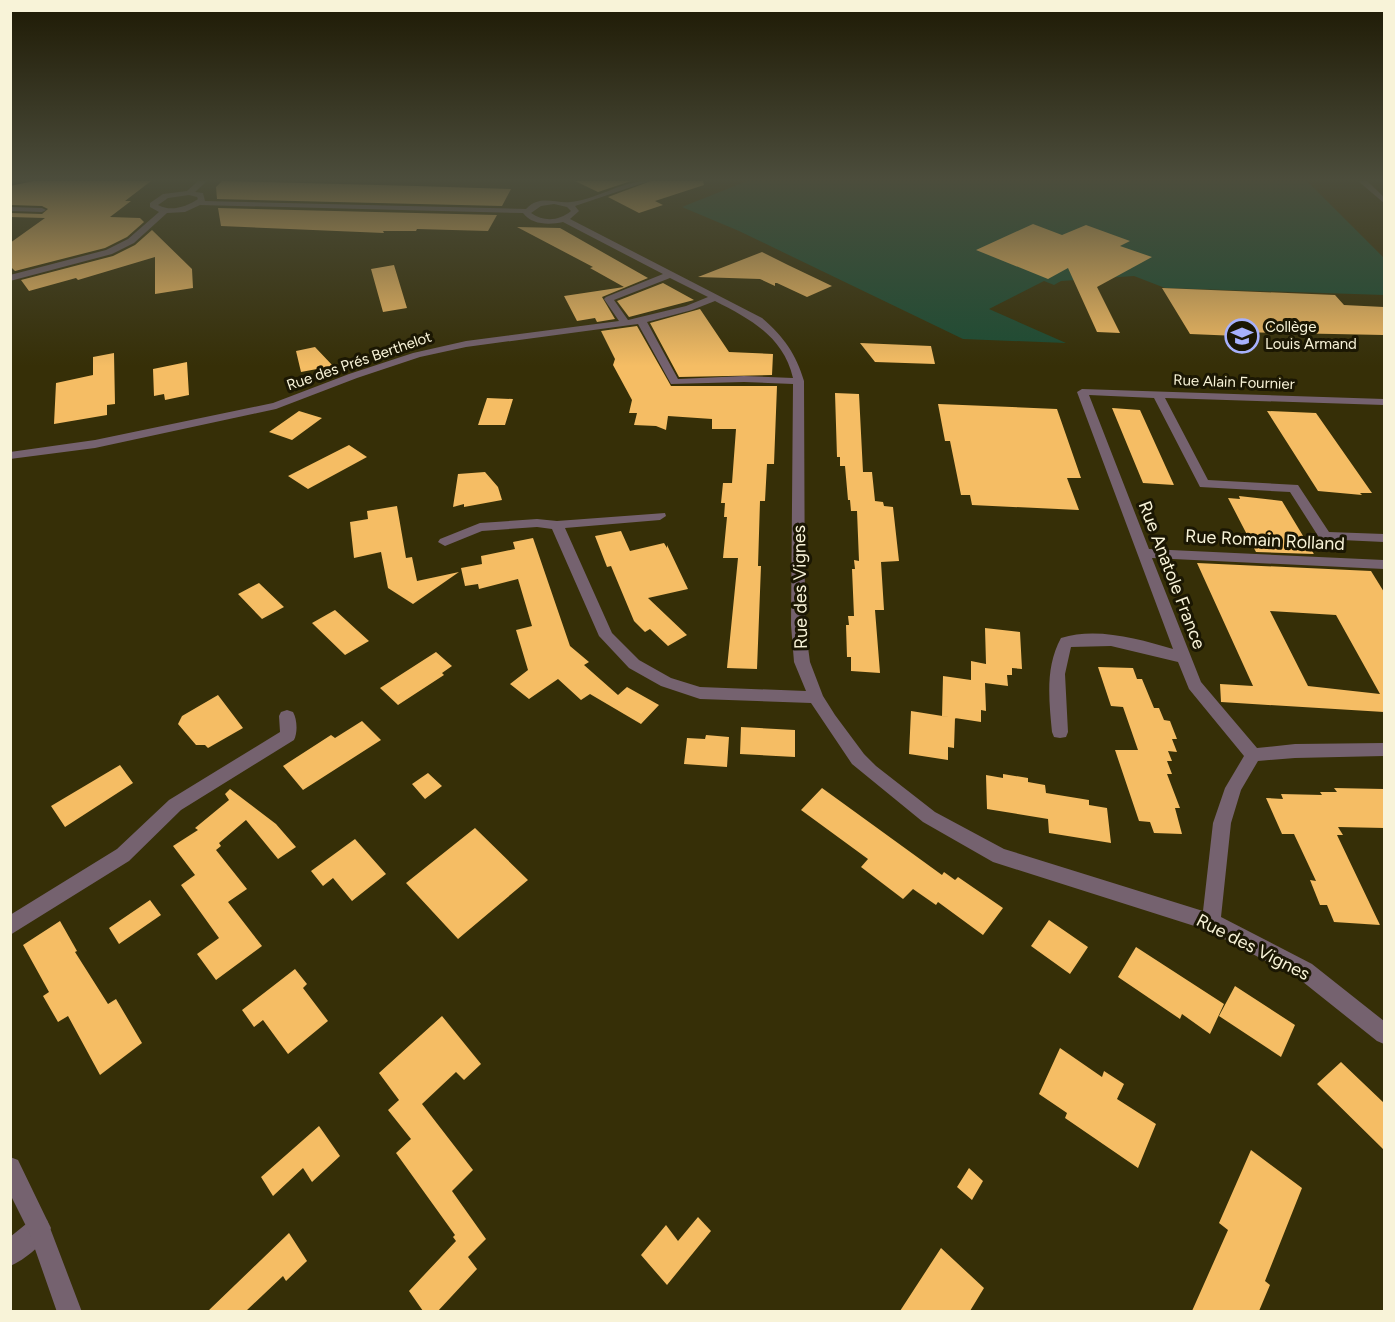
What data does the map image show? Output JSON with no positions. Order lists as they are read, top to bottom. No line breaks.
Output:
{"streets":{"street":["Rue des Prés Berthelot","Rue Alain Fournier","Rue Romain Rolland","Rue Anatole France","Rue des Vignes"]},"crossings":[["Rue des Prés Berthelot","Rue des Vignes"],["Rue Alain Fournier","Rue Anatole France"],["Rue Romain Rolland","Rue Anatole France"]],"places":{"school or university":["Collège Louis Armand"]}}
